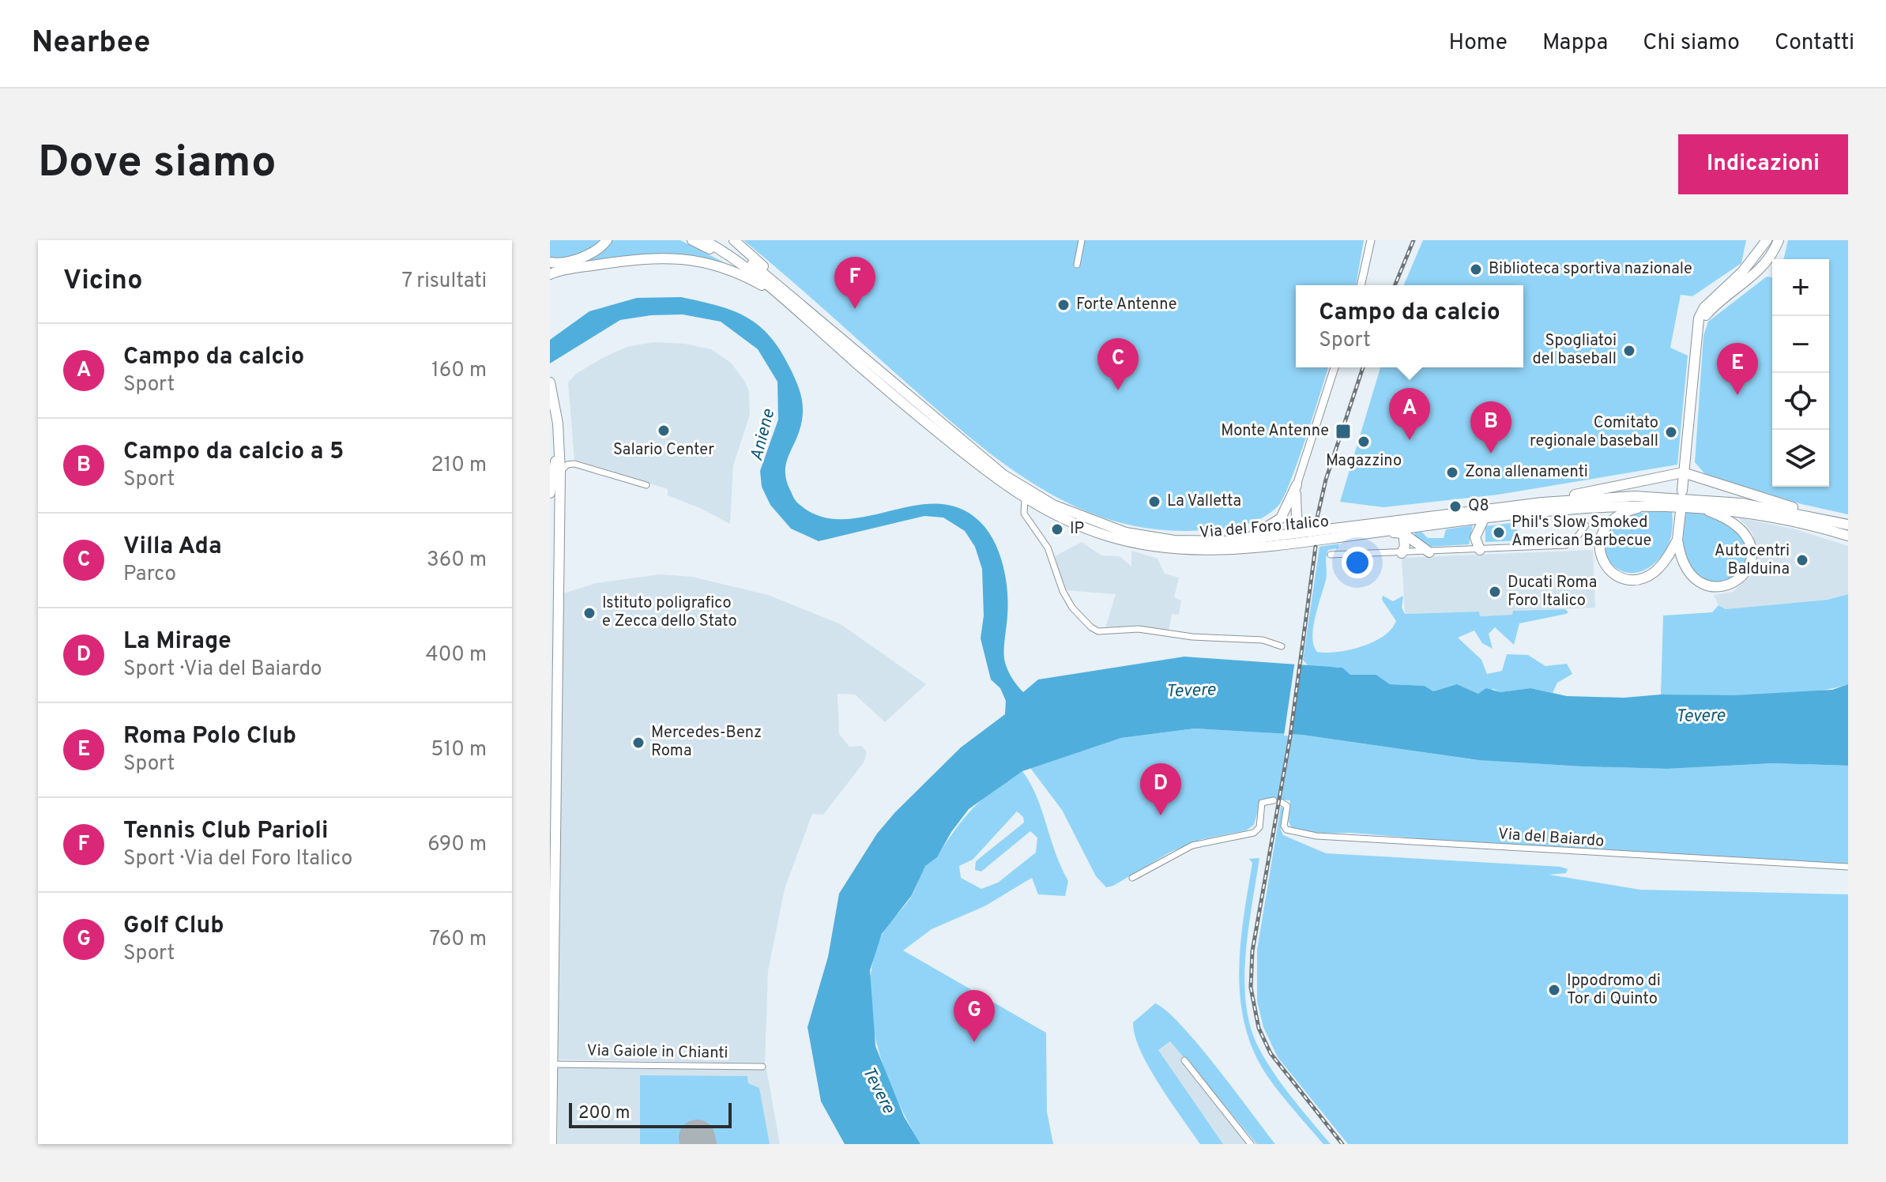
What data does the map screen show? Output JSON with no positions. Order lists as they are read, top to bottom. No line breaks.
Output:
{"streets":{"main road":["Via del Foro Italico"],"street":["Via del Baiardo","Via Gaiole in Chianti"]},"water":["Aniene","Tevere"],"places":{"other":["Biblioteca sportiva nazionale","Forte Antenne","Spogliatoi del baseball","Salario Center","Comitato regionale baseball","Magazzino","Zona allenamenti","La Valletta","Q8","IP","Phil's Slow Smoked American Barbecue","Autocentri Balduina","Ducati Roma Foro Italico","Istituto poligrafico e Zecca dello Stato","Mercedes-Benz Roma","Ippodromo di Tor di Quinto"],"transit":["Monte Antenne"]},"scale_bar":"200 m","page":{"header":"Nearbee","nav":["Home","Mappa","Chi siamo","Contatti"],"buttons":"Indicazioni","title":"Dove siamo","heading":["Vicino","7 risultati"],"pins":["F","C","E","A","B","D","G"],"map_buttons":["+","−"],"popup":["Campo da calcio","Sport"],"list":[{"mark":"A","name":"Campo da calcio","note":"Sport","value":"160 m"},{"mark":"B","name":"Campo da calcio a 5","note":"Sport","value":"210 m"},{"mark":"C","name":"Villa Ada","note":"Parco","value":"360 m"},{"mark":"D","name":"La Mirage","note":"Sport · Via del Baiardo","value":"400 m"},{"mark":"E","name":"Roma Polo Club","note":"Sport","value":"510 m"},{"mark":"F","name":"Tennis Club Parioli","note":"Sport · Via del Foro Italico","value":"690 m"},{"mark":"G","name":"Golf Club","note":"Sport","value":"760 m"}],"scale":"200 m"}}
